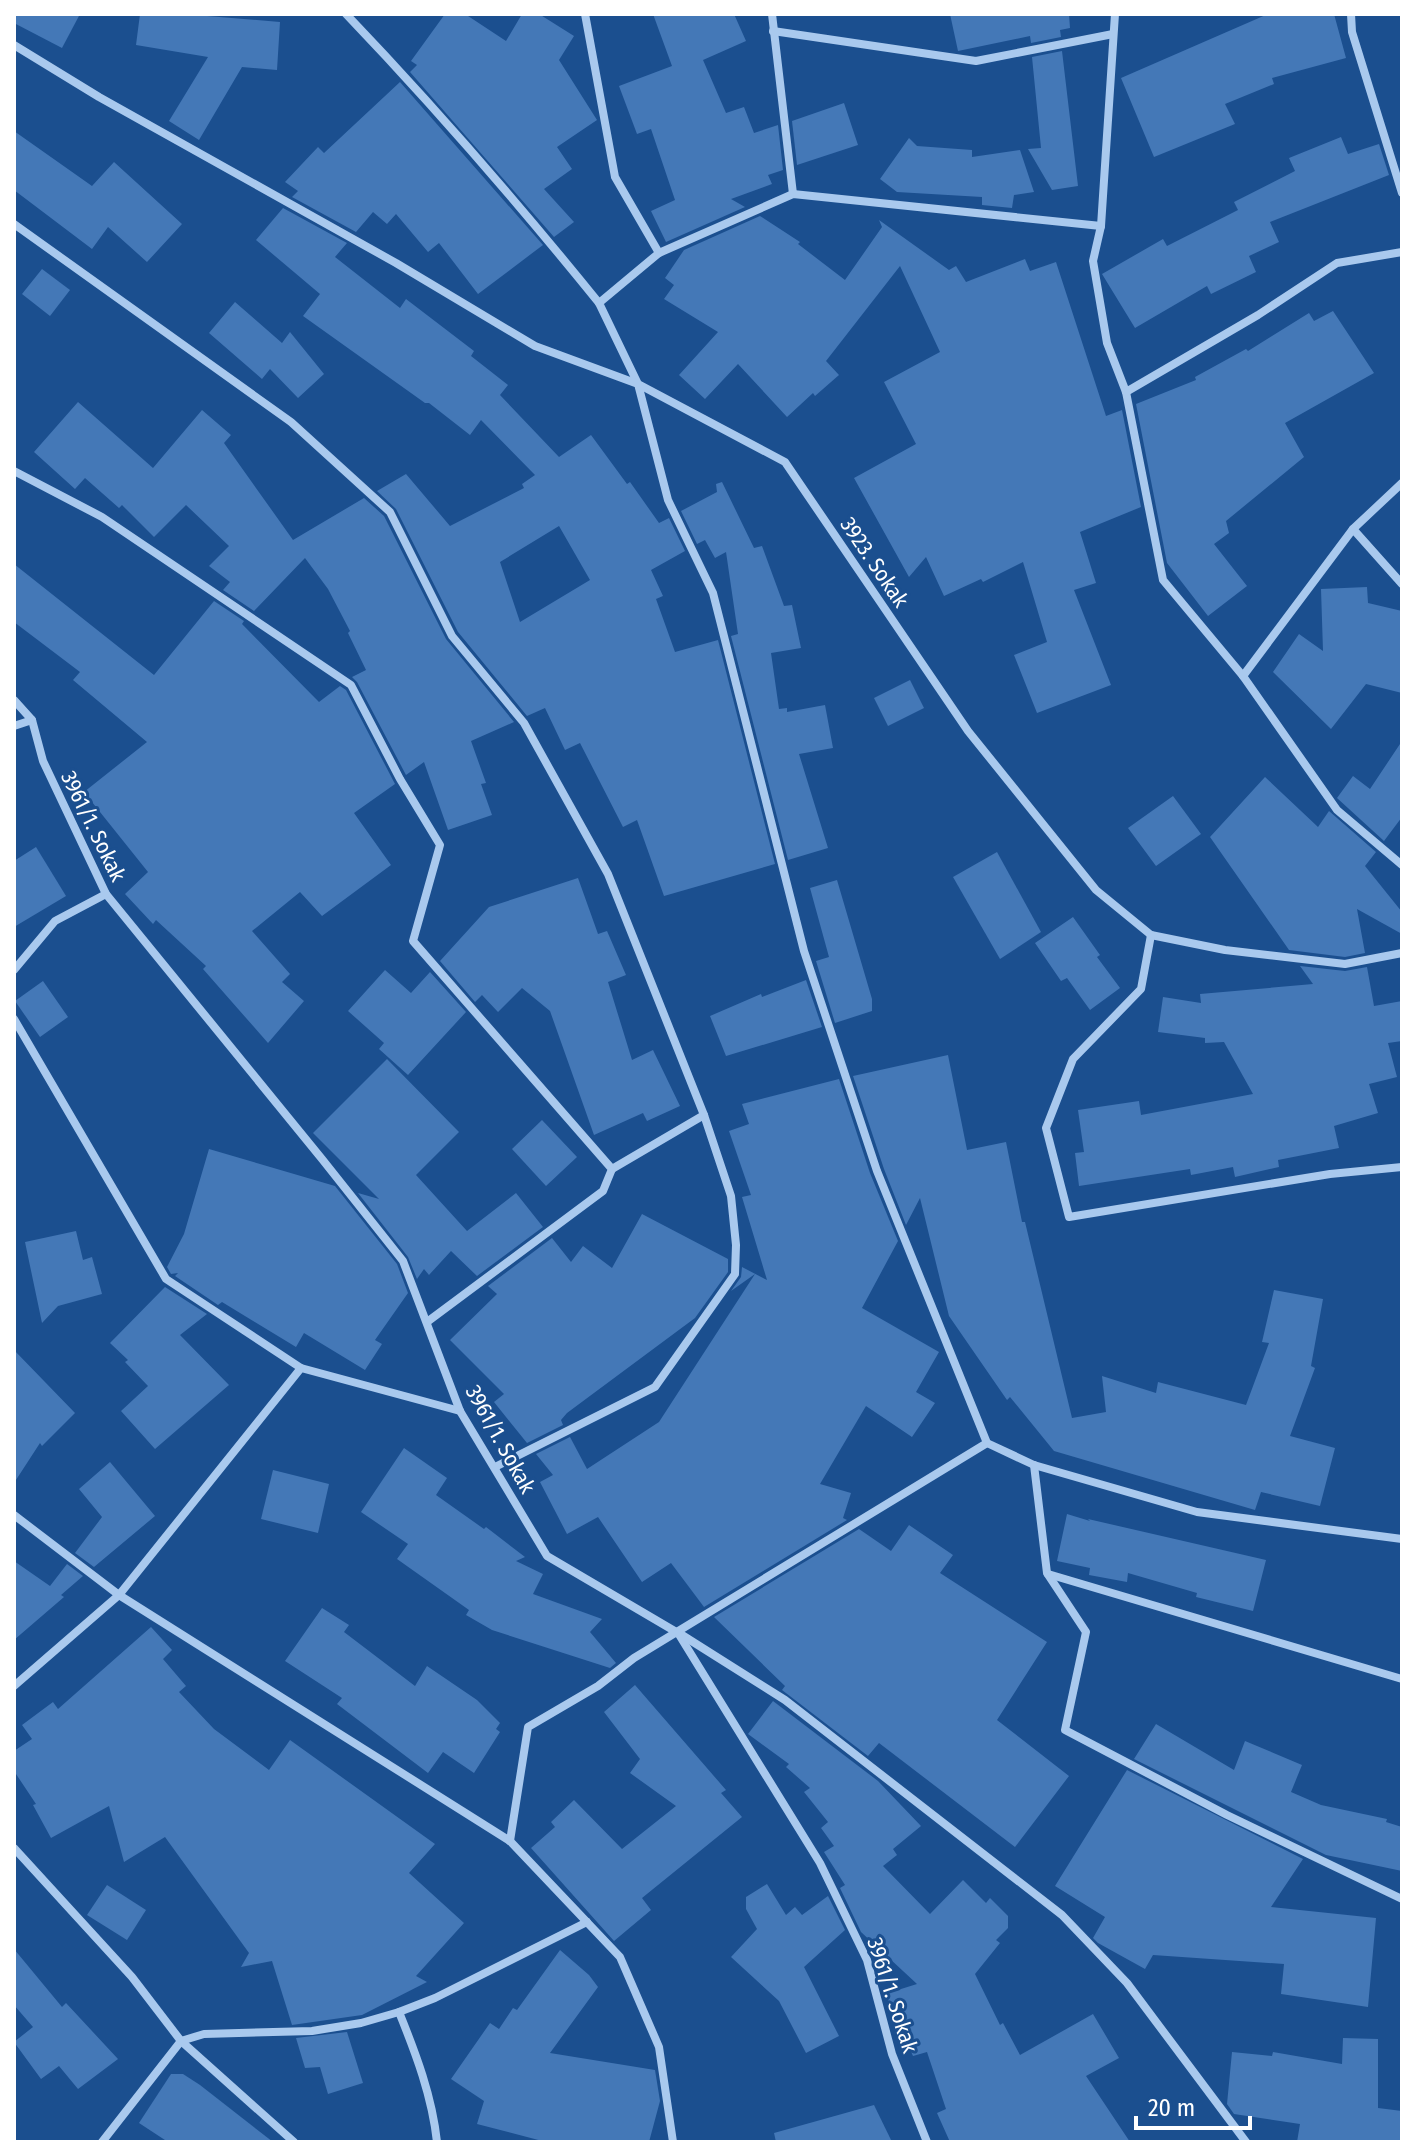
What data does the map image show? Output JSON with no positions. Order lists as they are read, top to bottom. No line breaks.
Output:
{"streets":{"street":["3923. Sokak","3961/1. Sokak"]},"scale_bar":"20 m"}
